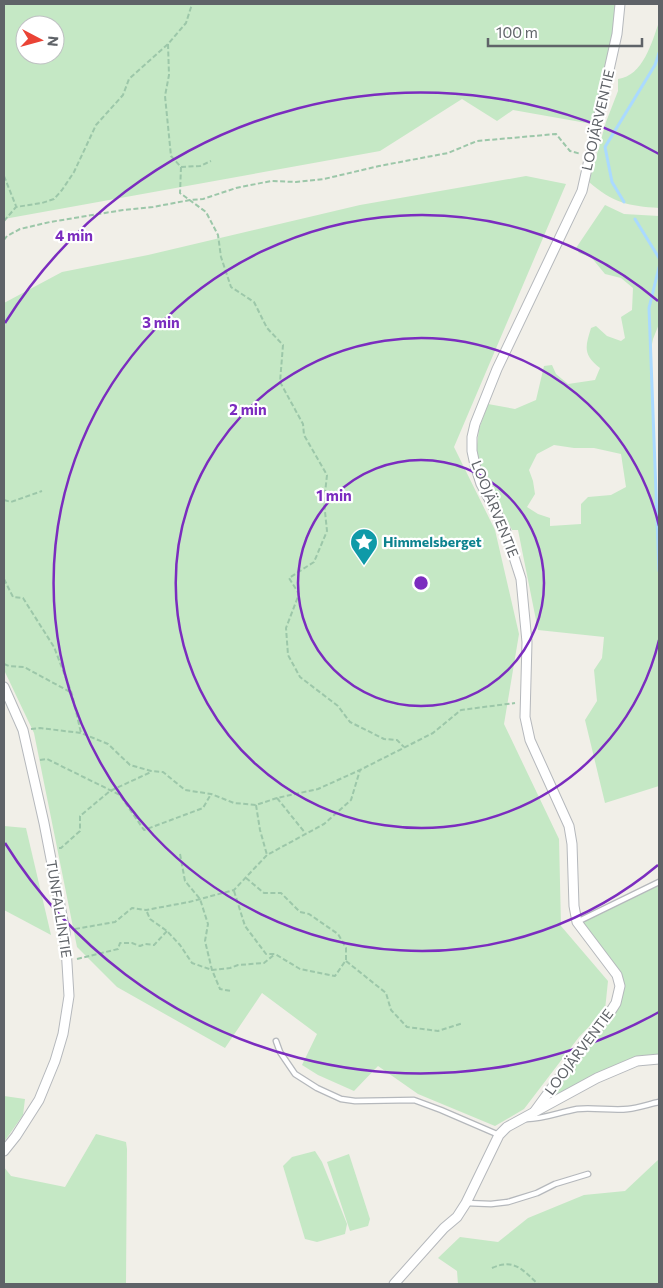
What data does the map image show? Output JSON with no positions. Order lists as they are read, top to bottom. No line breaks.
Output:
{"streets":{"street":["LOOJÄRVENTIE","TUNFALLINTIE"]},"places":{"place":["Himmelsberget"]},"scale_bar":"100 m","north":"right","rings":["4 min","3 min","2 min","1 min"]}
